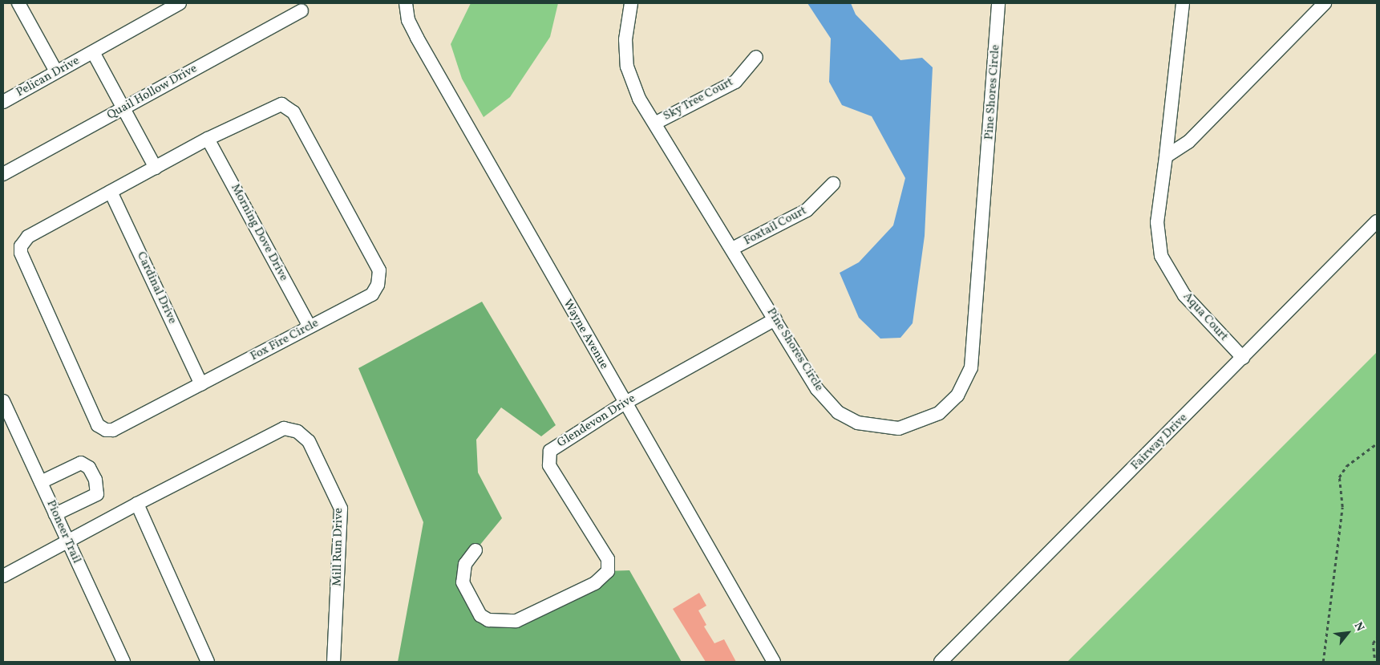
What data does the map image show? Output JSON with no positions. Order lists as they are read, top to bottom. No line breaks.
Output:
{"streets":{"street":["Pelican Drive","Quail Hollow Drive","Pine Shores Circle","Sky Tree Court","Foxtail Court","Morning Dove Drive","Cardinal Drive","Aqua Court","Wayne Avenue","Fox Fire Circle","Glendevon Drive","Fairway Drive","Pioneer Trail","Mill Run Drive"]},"crossings":[["Pelican Drive","Quail Hollow Drive"],["Pelican Drive","Fox Fire Circle"],["Pine Shores Circle","Sky Tree Court"],["Pine Shores Circle","Foxtail Court"],["Pine Shores Circle","Glendevon Drive"],["Morning Dove Drive","Fox Fire Circle"],["Cardinal Drive","Fox Fire Circle"],["Aqua Court","Fairway Drive"],["Wayne Avenue","Glendevon Drive"],["Pioneer Trail","Mill Run Drive"]],"north":"top right"}
